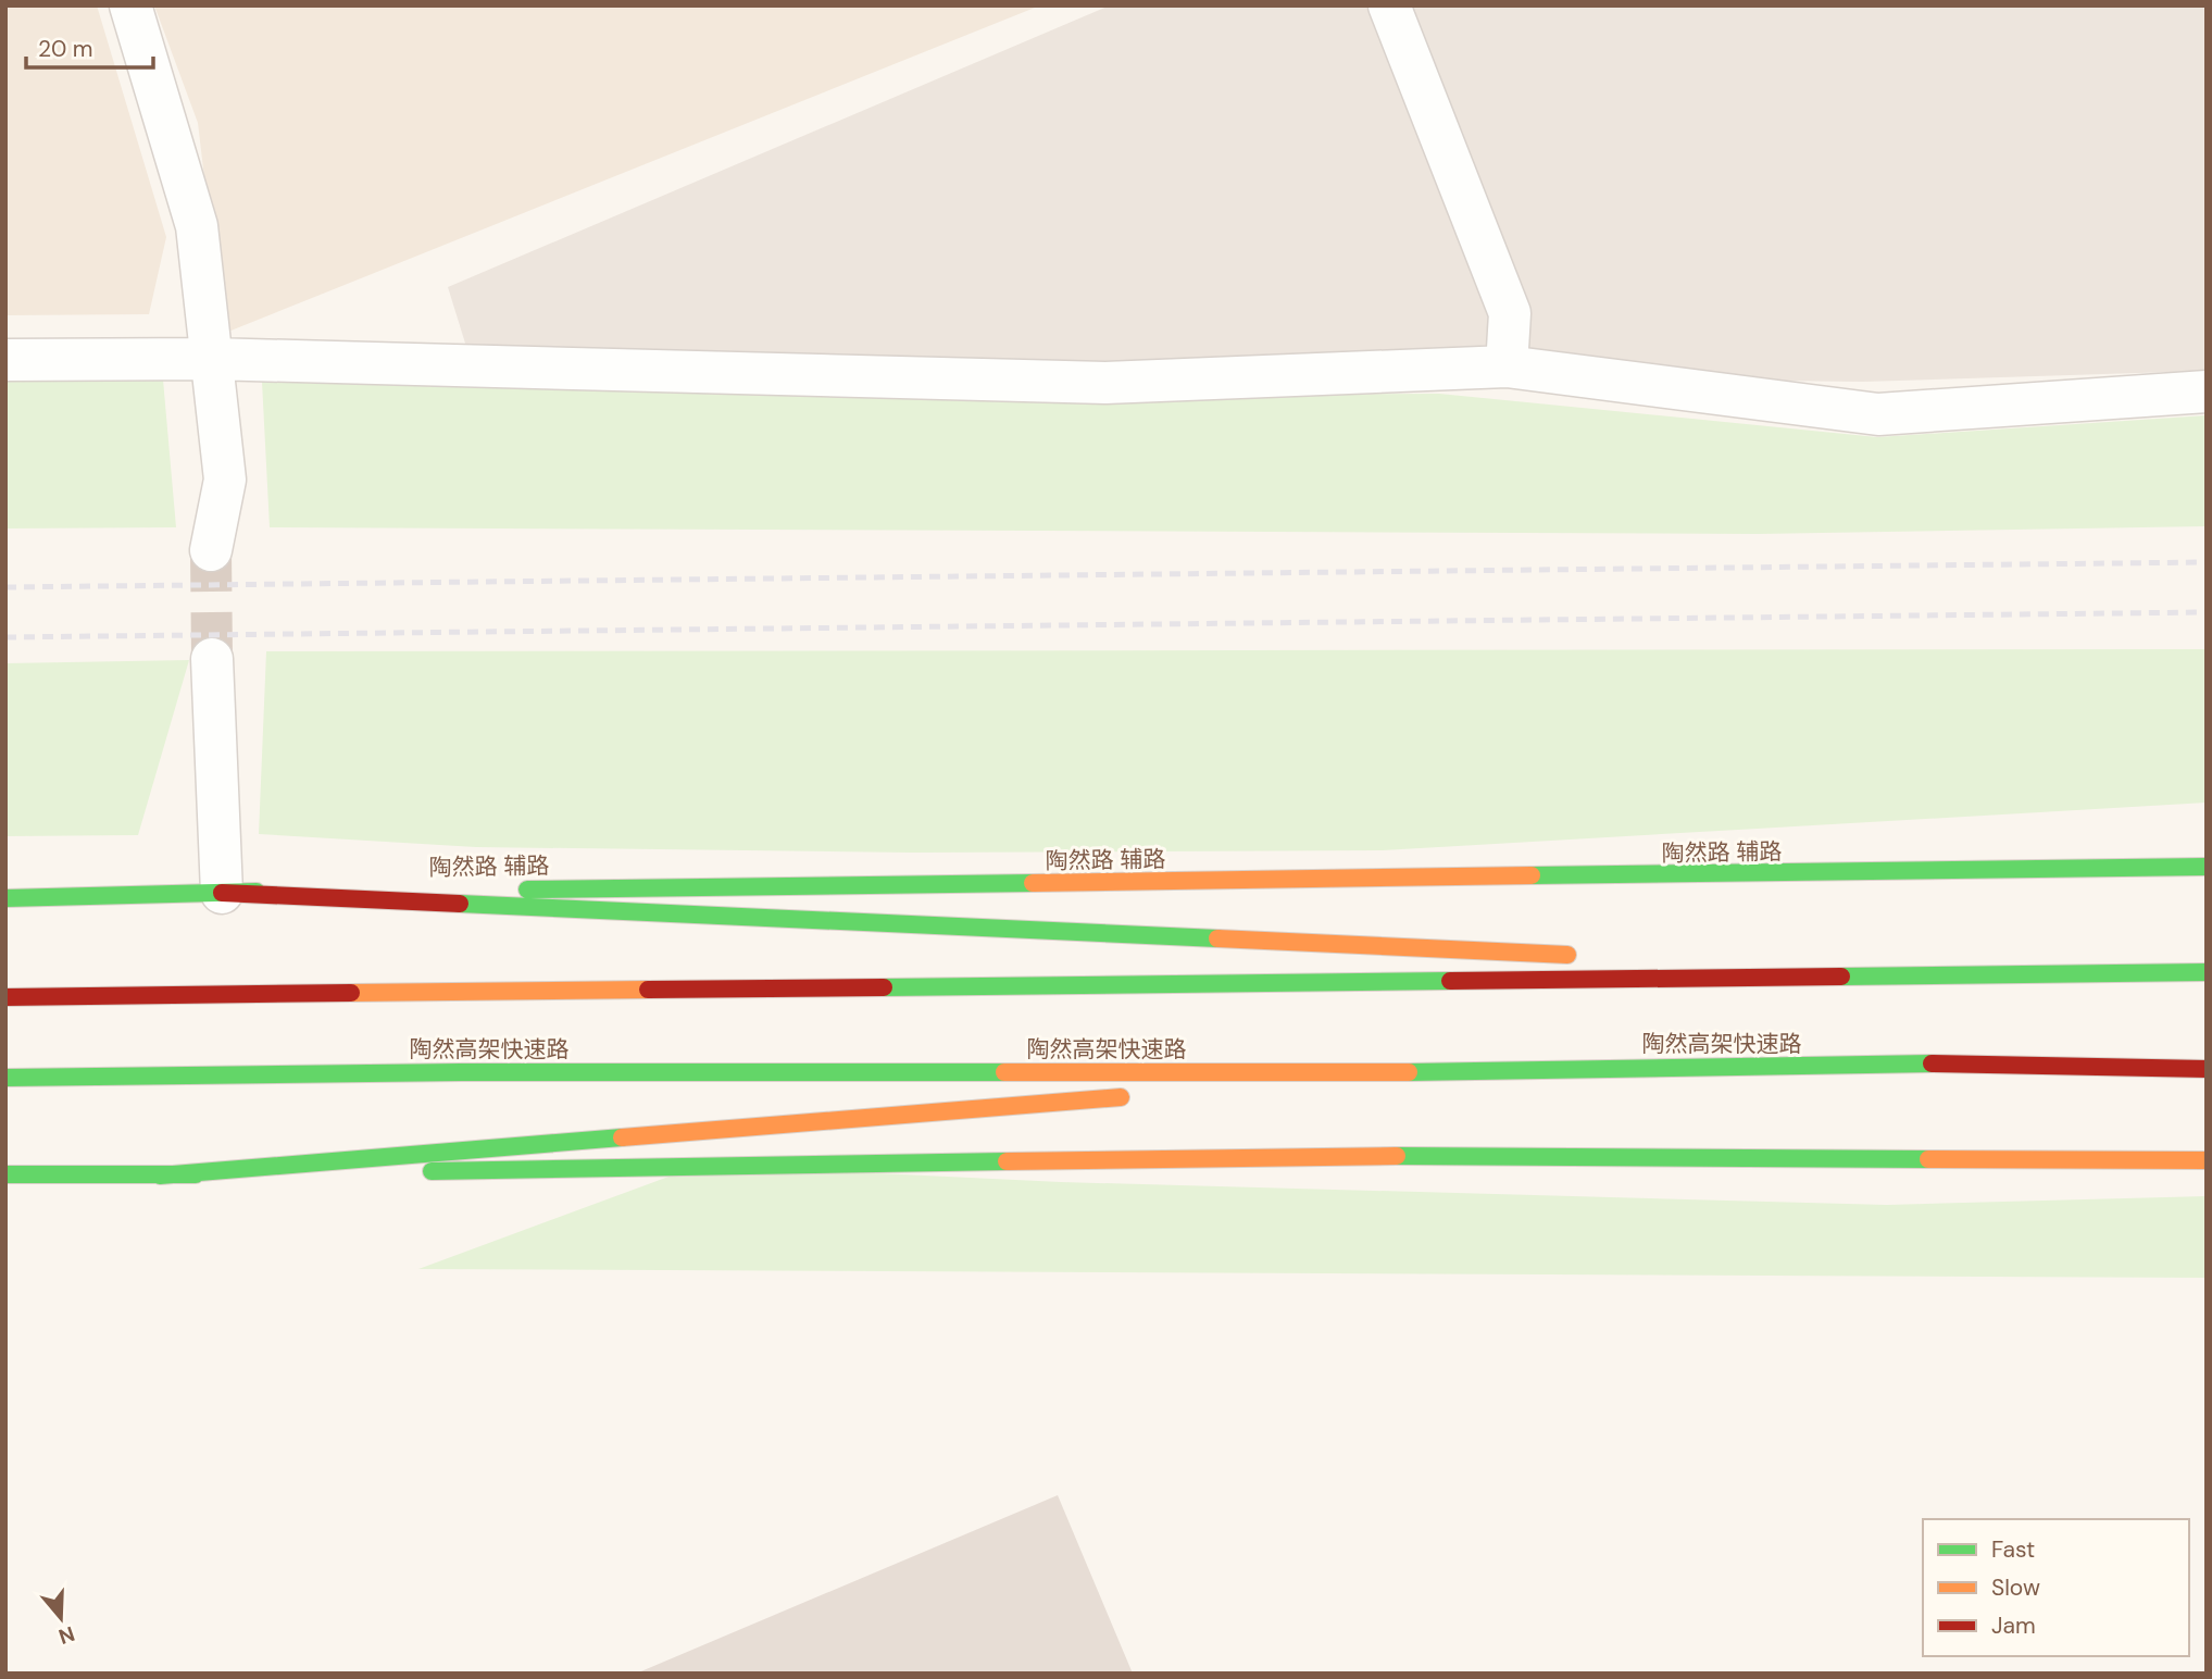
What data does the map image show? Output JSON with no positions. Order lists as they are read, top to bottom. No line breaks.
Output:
{"streets":{"main road":["陶然路 辅路","陶然高架快速路"]},"legend":["Fast","Slow","Jam"],"scale_bar":"20 m","north":"bottom"}
